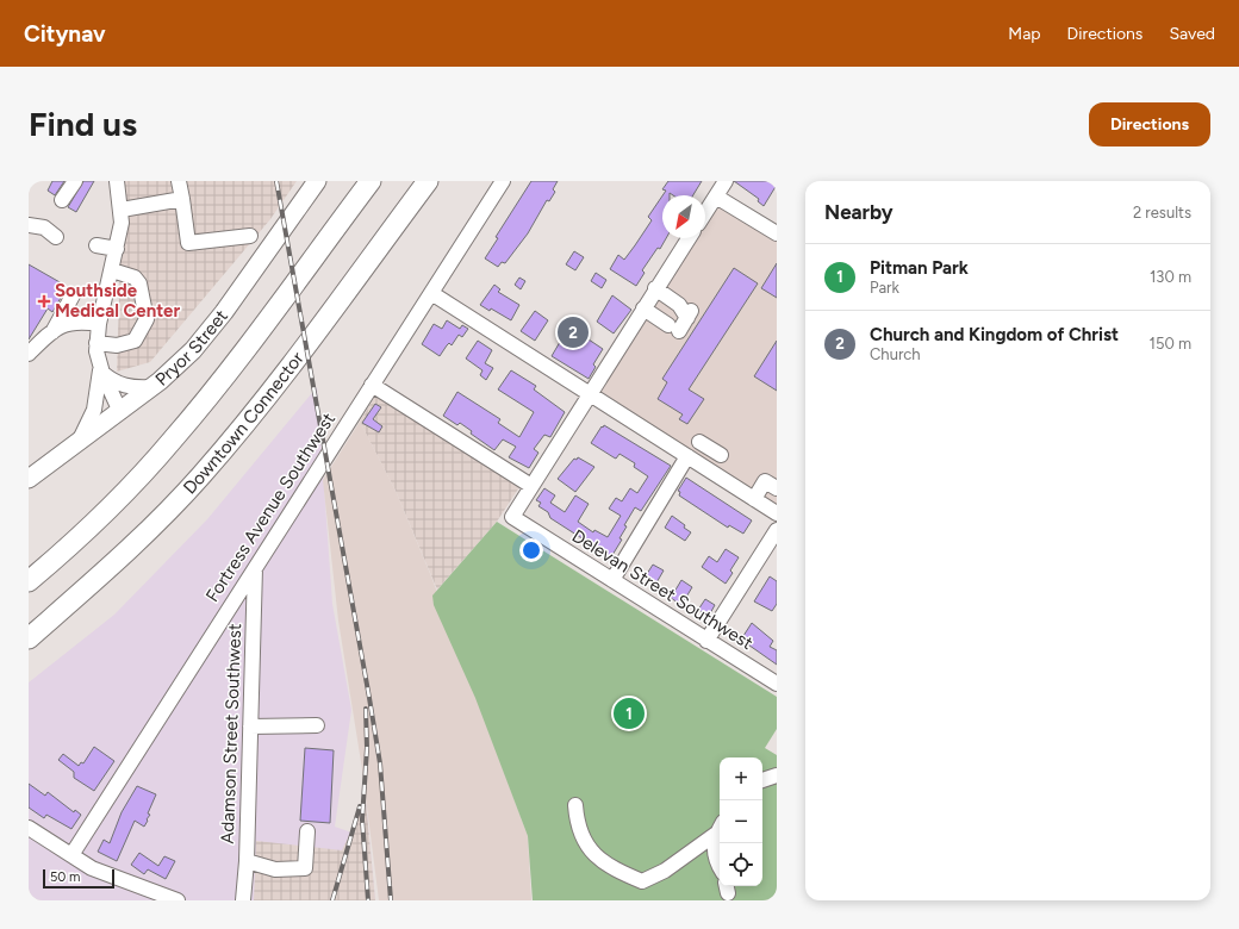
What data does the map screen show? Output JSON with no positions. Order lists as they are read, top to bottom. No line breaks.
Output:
{"streets":{"highway":["Downtown Connector"],"main road":["Pryor Street"],"street":["Fortress Avenue Southwest","Delevan Street Southwest","Adamson Street Southwest"]},"crossings":[["Fortress Avenue Southwest","Adamson Street Southwest"]],"places":{"health":["Southside Medical Center"]},"scale_bar":"50 m","north":"bottom left","page":{"header":"Citynav","nav":["Map","Directions","Saved"],"buttons":"Directions","title":"Find us","heading":["Nearby","2 results"],"list":[{"mark":"1","name":"Pitman Park","note":"Park","value":"130 m"},{"mark":"2","name":"Church and Kingdom of Christ","note":"Church","value":"150 m"}],"pins":["2","1"],"map_buttons":["+","−"],"scale":"50 m"}}
